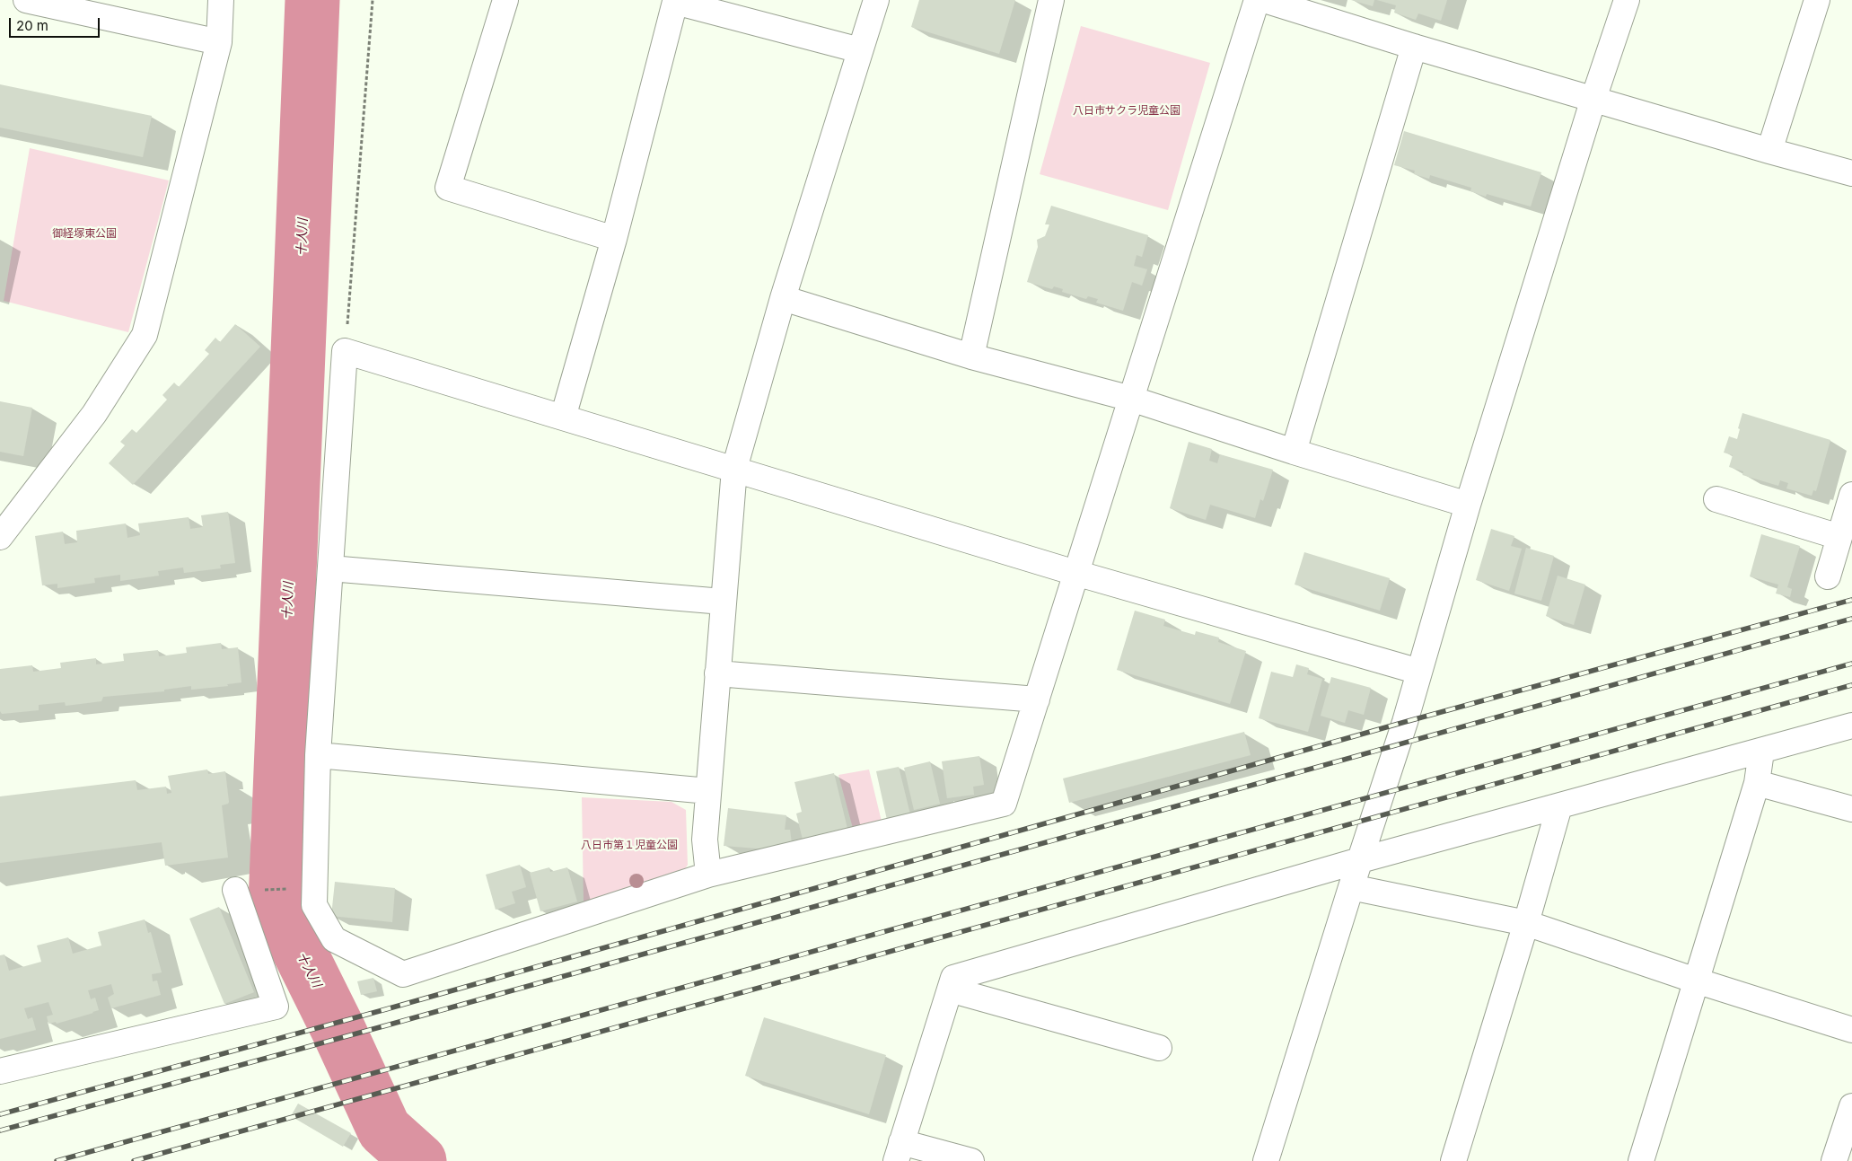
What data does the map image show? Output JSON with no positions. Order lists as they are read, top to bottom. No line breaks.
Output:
{"water":["十人川"],"parks":["八日市サクラ児童公園","御経塚東公園","八日市第１児童公園"],"scale_bar":"20 m"}
